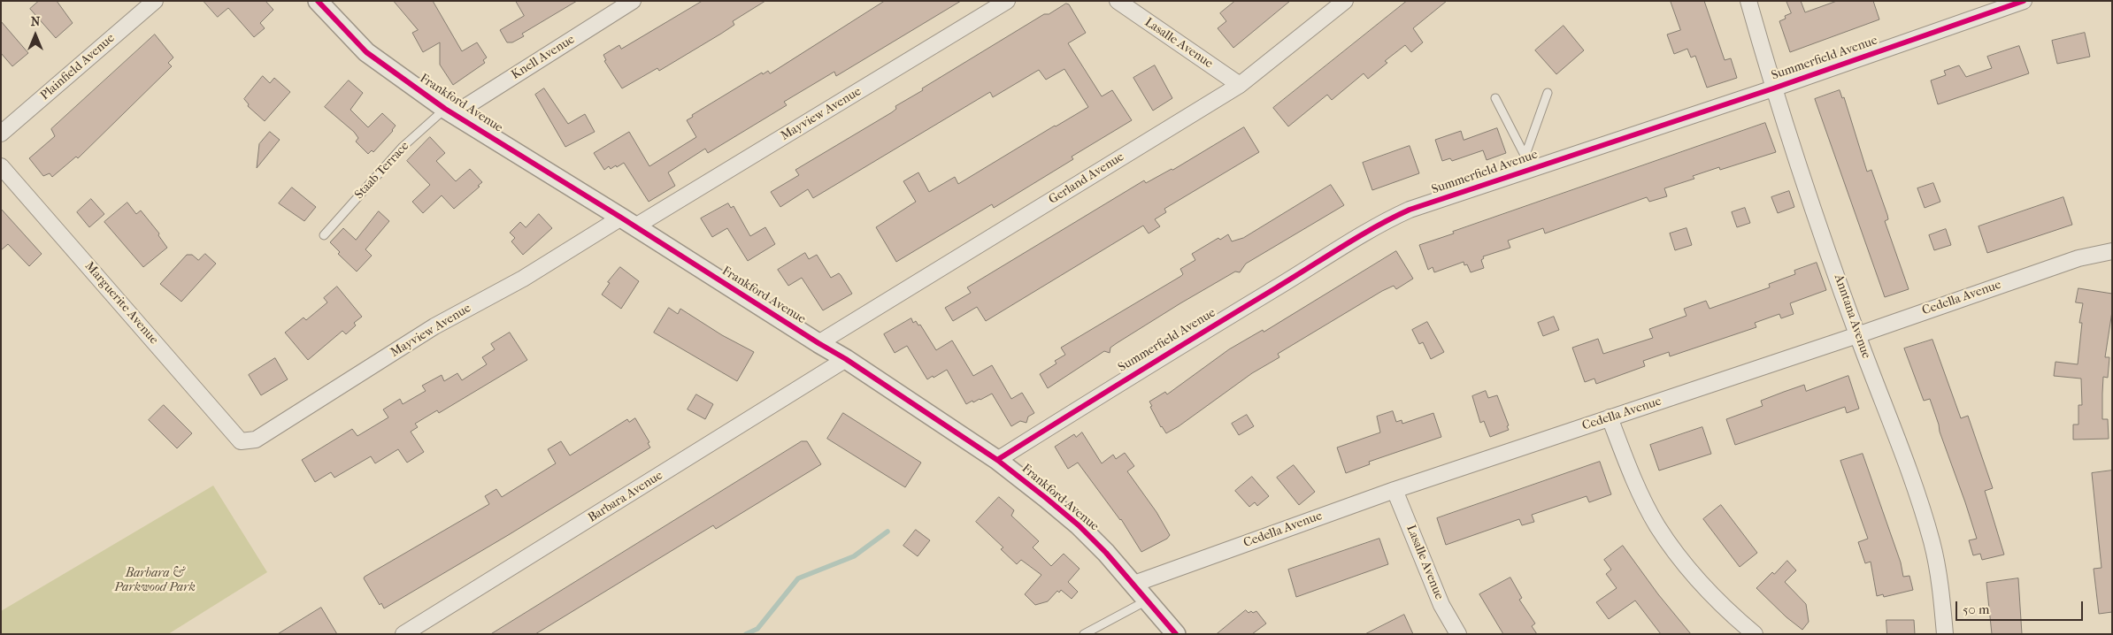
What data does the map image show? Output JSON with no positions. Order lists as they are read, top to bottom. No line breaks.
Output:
{"streets":{"street":["Lasalle Avenue","Knell Avenue","Summerfield Avenue","Plainfield Avenue","Frankford Avenue","Mayview Avenue","Gerland Avenue","Cedella Avenue","Marguerite Avenue","Anntana Avenue","Barbara Avenue"],"lane":["Staab Terrace"]},"crossings":[["Lasalle Avenue","Gerland Avenue"],["Lasalle Avenue","Cedella Avenue"],["Knell Avenue","Frankford Avenue"],["Knell Avenue","Staab Terrace"],["Summerfield Avenue","Frankford Avenue"],["Summerfield Avenue","Anntana Avenue"],["Frankford Avenue","Mayview Avenue"],["Frankford Avenue","Staab Terrace"],["Frankford Avenue","Gerland Avenue"],["Frankford Avenue","Cedella Avenue"],["Frankford Avenue","Barbara Avenue"],["Mayview Avenue","Marguerite Avenue"],["Cedella Avenue","Anntana Avenue"]],"parks":["Barbara & Parkwood Park"],"scale_bar":"50 m","north":"top"}
